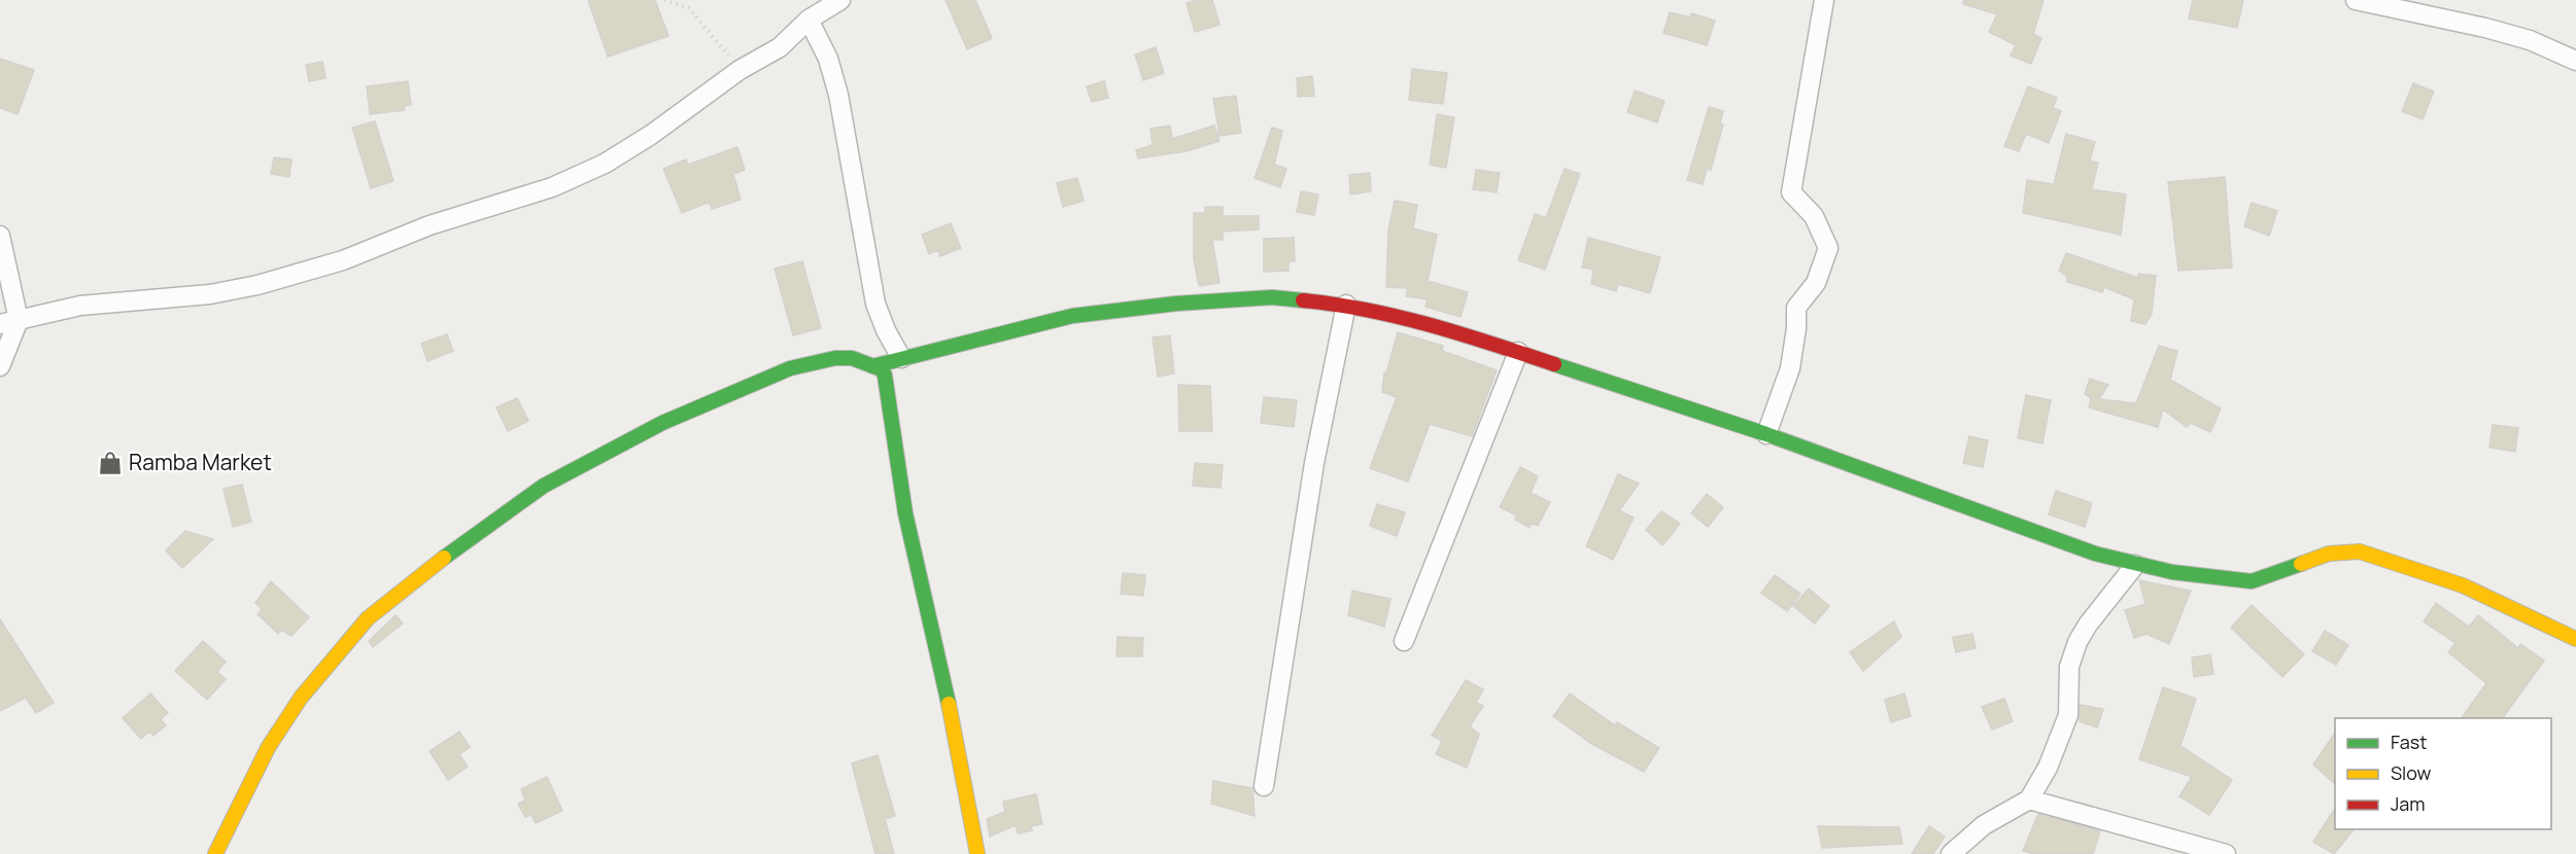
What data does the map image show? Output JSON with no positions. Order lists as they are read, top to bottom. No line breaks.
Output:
{"places":{"shop":["Ramba Market"]},"legend":["Fast","Slow","Jam"]}
